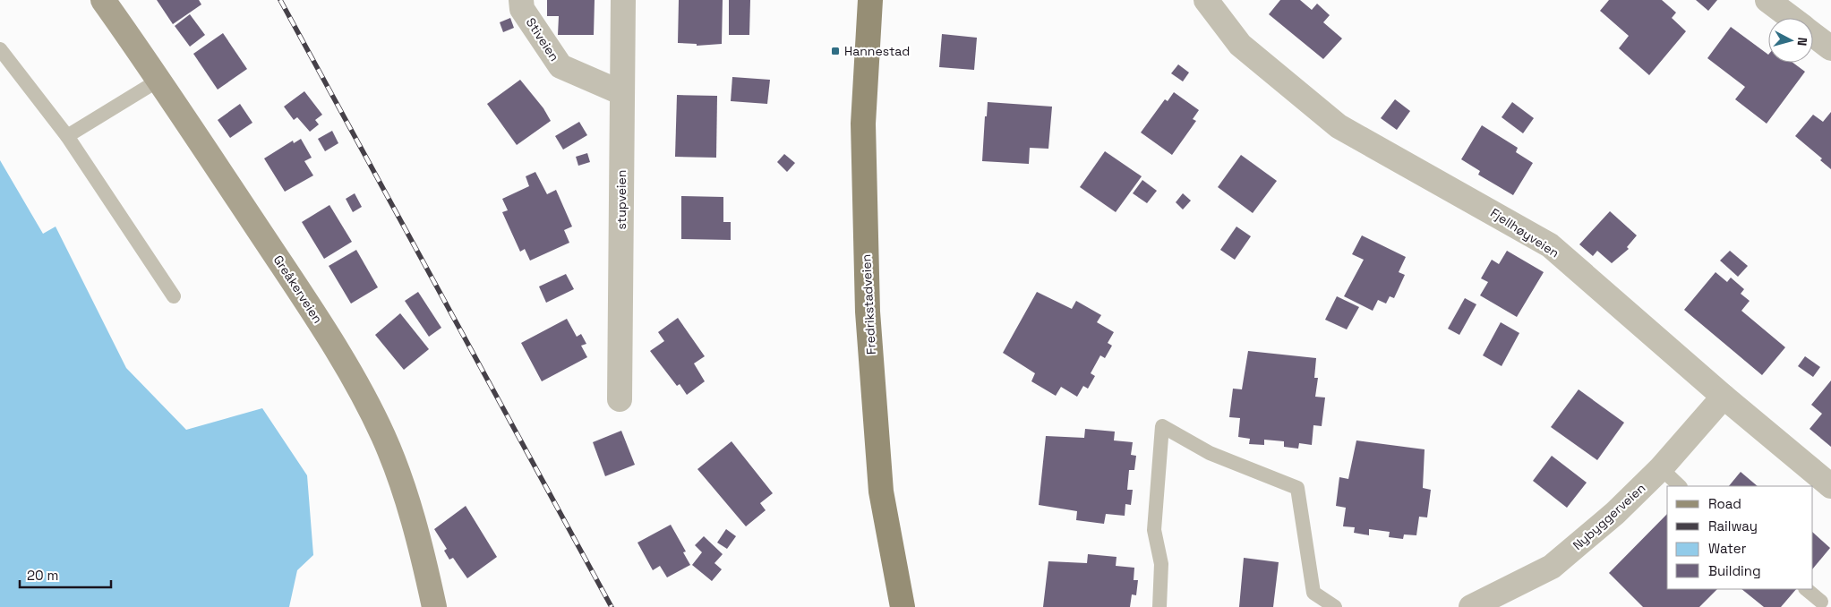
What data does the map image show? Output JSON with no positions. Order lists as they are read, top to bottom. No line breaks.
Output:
{"streets":{"main road":["Greåkerveien","Fredrikstadveien"],"street":["Stiveien","stupveien","Fjellhøyveien","Nybyggerveien"]},"crossings":[["Stiveien","stupveien"],["Fjellhøyveien","Nybyggerveien"]],"places":{"transit":["Hannestad"]},"legend":["Road","Railway","Water","Building"],"scale_bar":"20 m","north":"right"}
